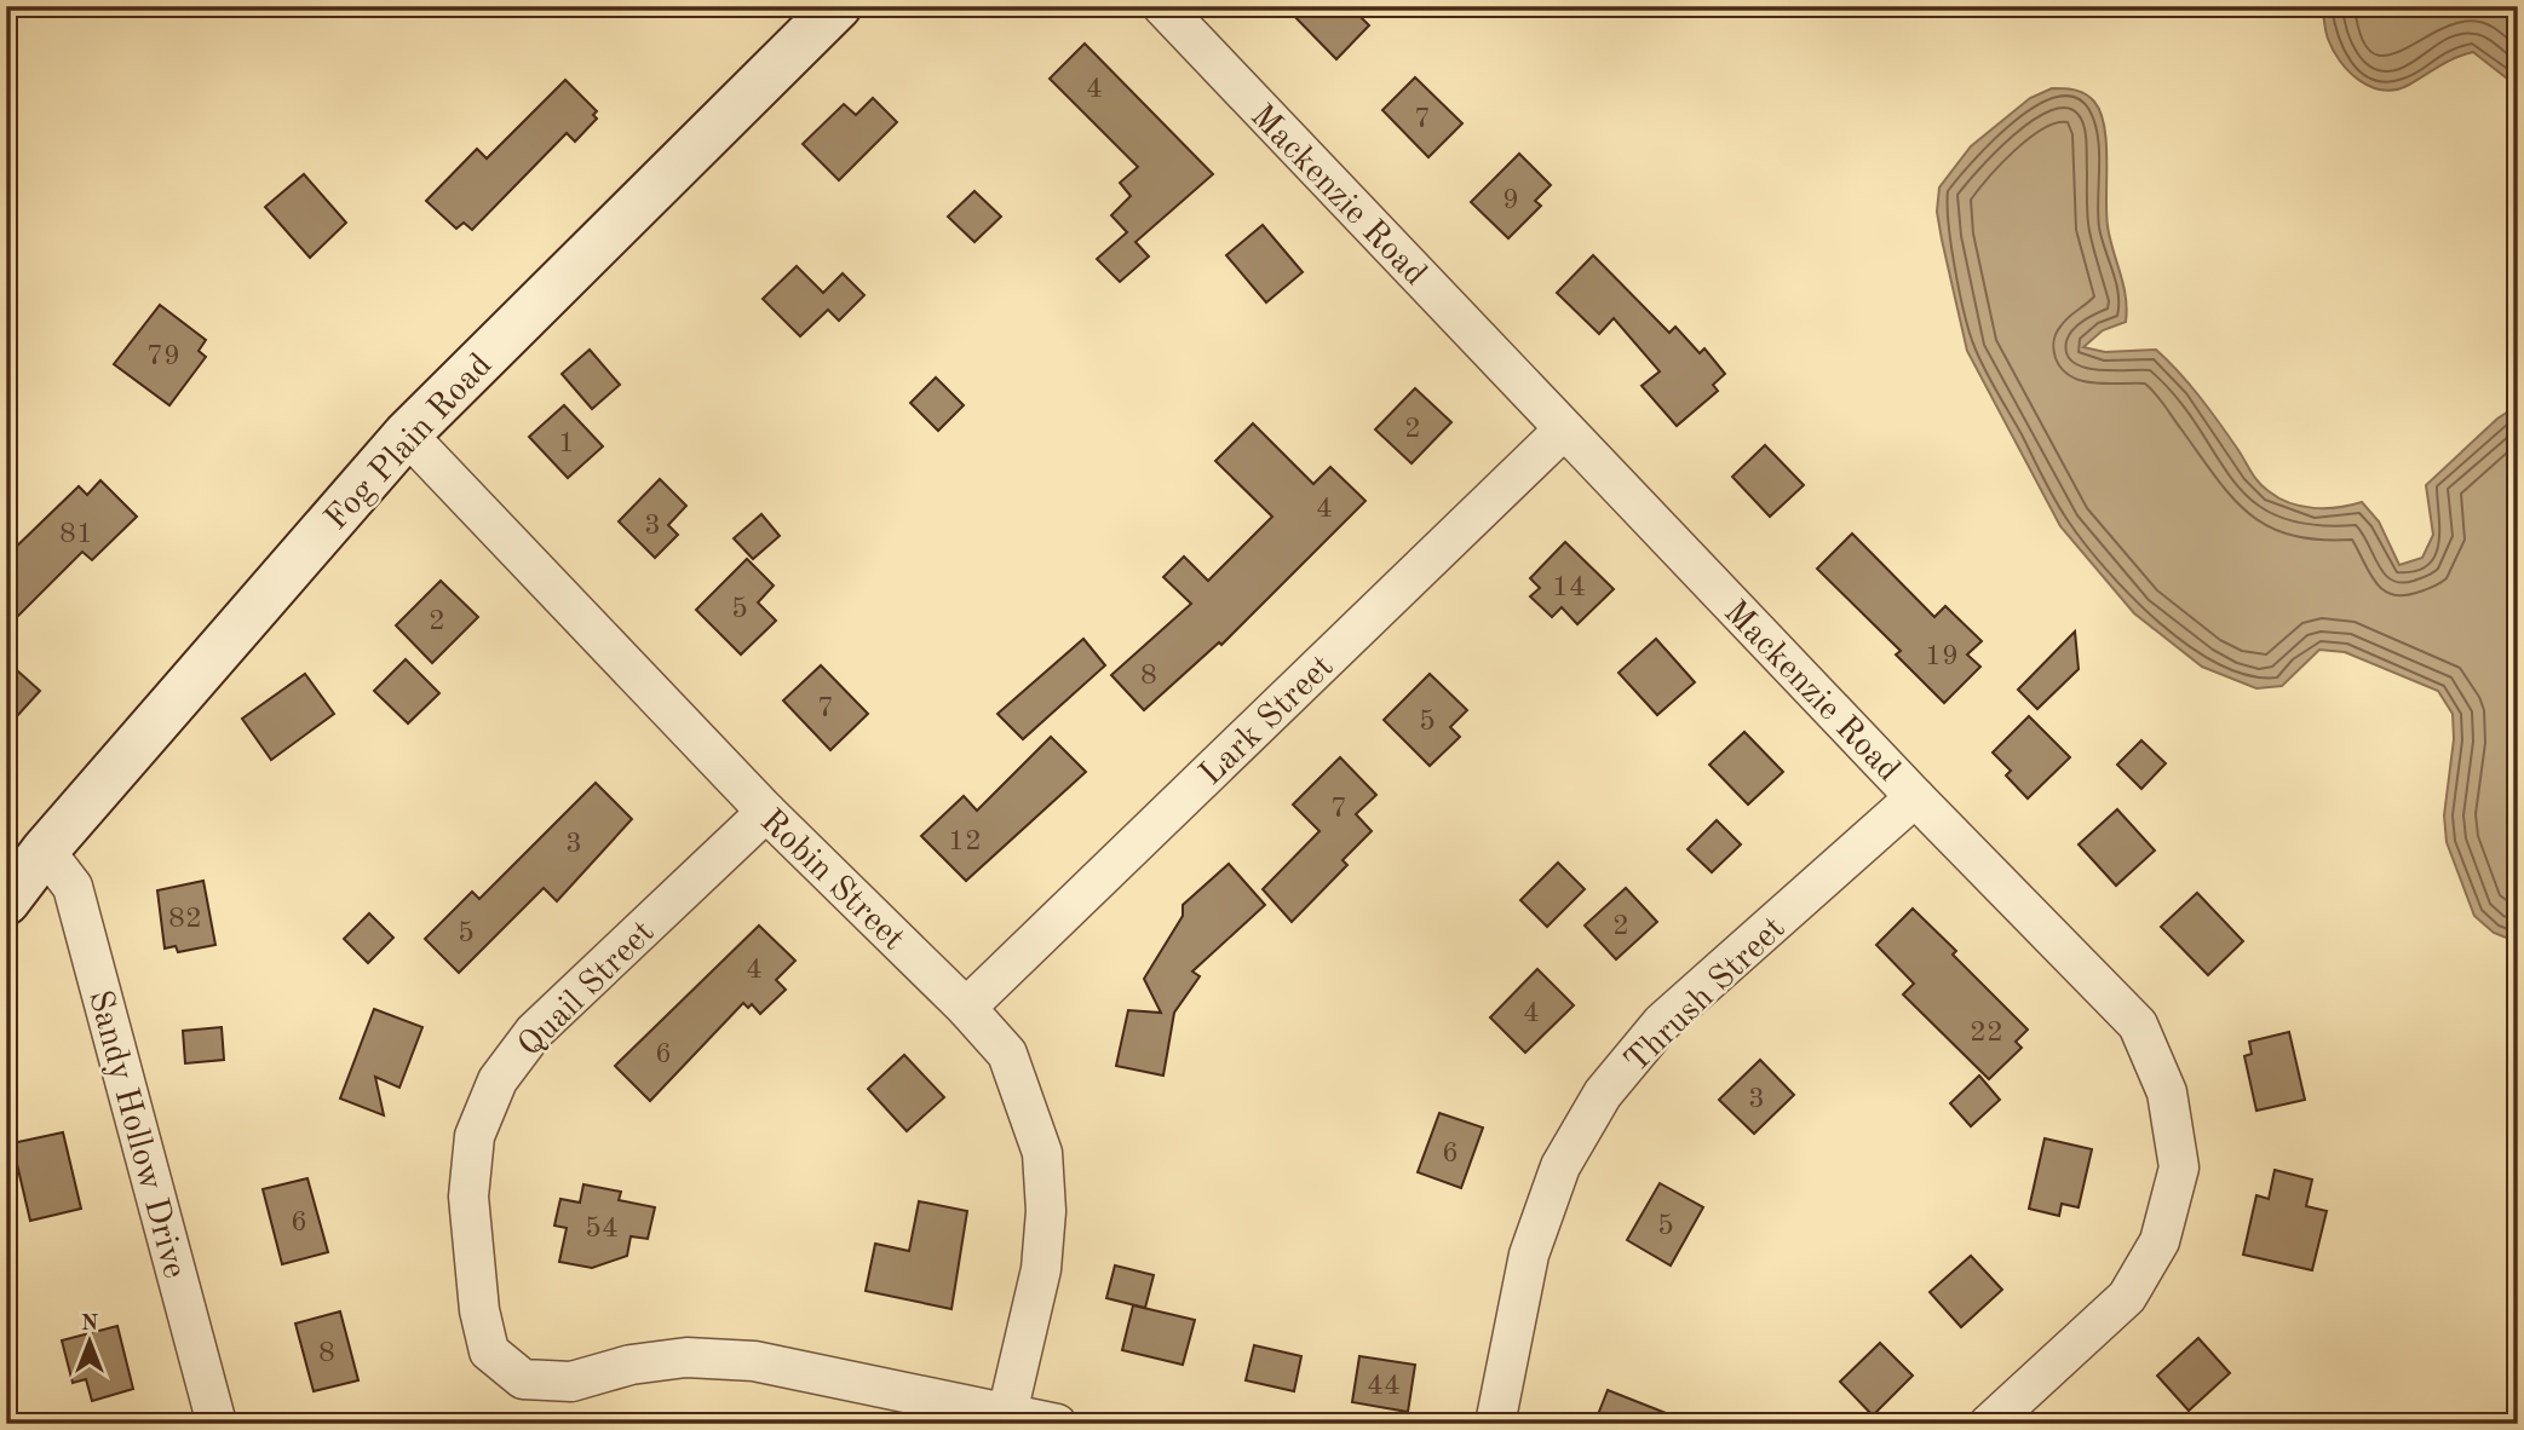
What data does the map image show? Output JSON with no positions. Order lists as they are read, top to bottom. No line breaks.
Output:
{"streets":{"street":["Mackenzie Road","Fog Plain Road","Lark Street","Robin Street","Quail Street","Thrush Street","Sandy Hollow Drive"]},"crossings":[["Mackenzie Road","Lark Street"],["Mackenzie Road","Thrush Street"],["Fog Plain Road","Robin Street"],["Fog Plain Road","Sandy Hollow Drive"],["Lark Street","Robin Street"],["Robin Street","Quail Street"]],"house_numbers":["4","7","9","79","2","1","4","3","81","14","5","2","19","8","7","5","7","12","3","82","2","5","4","4","22","6","3","6","6","5","54","8","44"],"north":"top"}
